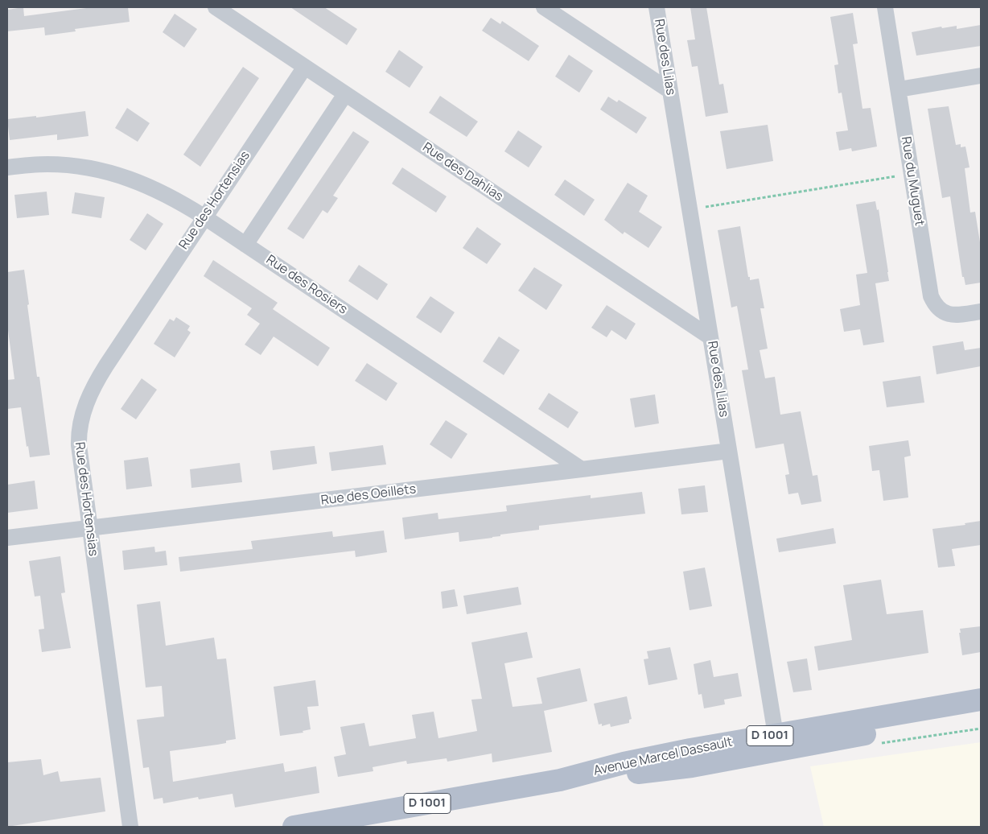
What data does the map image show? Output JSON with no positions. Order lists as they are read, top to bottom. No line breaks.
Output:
{"streets":{"main road":["D 1001","Avenue Marcel Dassault"],"street":["Rue des Lilas","Rue des Dahlias","Rue du Muguet","Rue des Hortensias","Rue des Rosiers","Rue des Oeillets"]},"crossings":[["Rue des Lilas","Rue des Dahlias"],["Rue des Lilas","Rue des Oeillets"],["Rue des Lilas","Avenue Marcel Dassault"],["Rue des Dahlias","Rue des Hortensias"],["Rue des Hortensias","Rue des Rosiers"],["Rue des Hortensias","Rue des Oeillets"],["Rue des Rosiers","Rue des Oeillets"]]}
